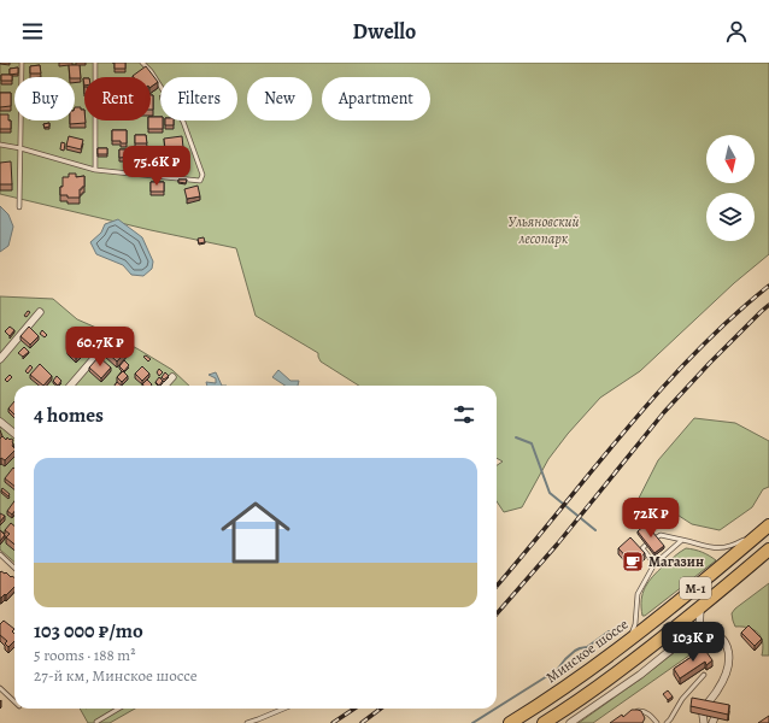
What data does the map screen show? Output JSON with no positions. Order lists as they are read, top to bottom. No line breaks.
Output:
{"streets":{"highway":["М-1","Минское шоссе"]},"parks":["Ульяновский лесопарк"],"places":{"cafe":["Магазин"]},"north":"bottom","page":{"header":"Dwello","chip":["Buy","Rent","Filters","New","Apartment"],"price":["75.6K ₽","60.7K ₽","72K ₽","103K ₽"],"heading":"4 homes","list":[{"name":"103 000 ₽/mo","note":"5 rooms · 188 m² · 27-й км, Минское шоссе"}]}}
